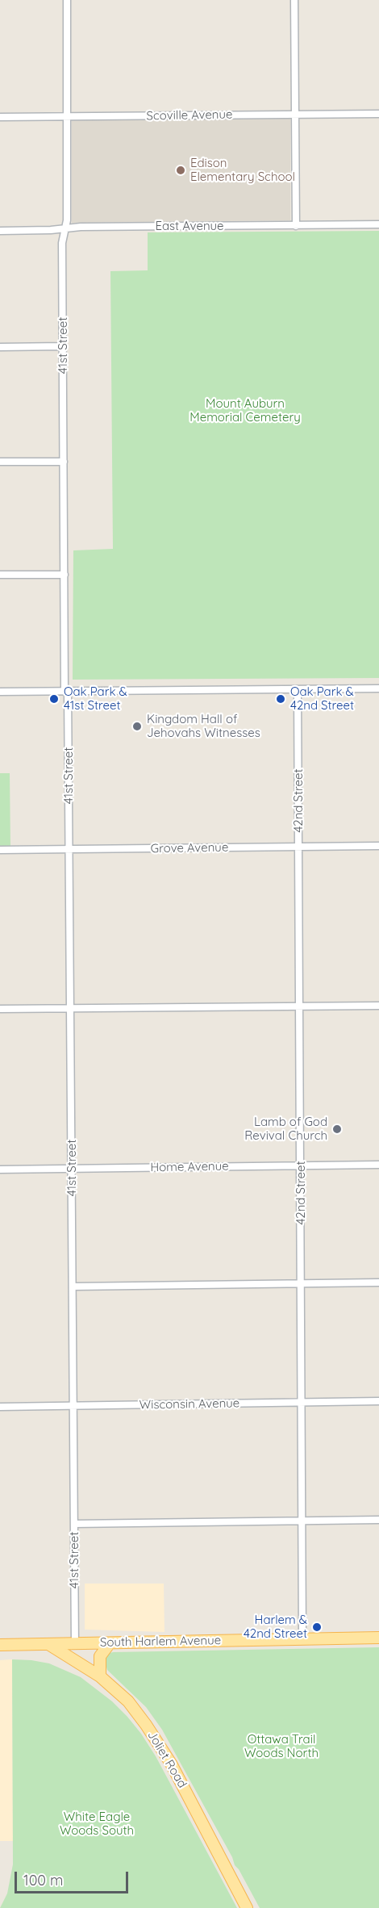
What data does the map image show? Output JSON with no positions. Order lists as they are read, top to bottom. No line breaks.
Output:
{"streets":{"main road":["South Harlem Avenue","Joliet Road"],"street":["Scoville Avenue","East Avenue","41st Street","42nd Street","Grove Avenue","Home Avenue","Wisconsin Avenue"]},"crossings":[["Scoville Avenue","41st Street"],["East Avenue","41st Street"],["41st Street","Grove Avenue"],["41st Street","Home Avenue"],["41st Street","Wisconsin Avenue"],["41st Street","South Harlem Avenue"],["42nd Street","Grove Avenue"],["42nd Street","Home Avenue"],["42nd Street","Wisconsin Avenue"],["42nd Street","South Harlem Avenue"],["South Harlem Avenue","Joliet Road"]],"parks":["Mount Auburn Memorial Cemetery","Ottawa Trail Woods North","White Eagle Woods South"],"places":["Edison Elementary School","Oak Park & 41st Street","Oak Park & 42nd Street","Kingdom Hall of Jehovahs Witnesses","Lamb of God Revival Church","Harlem & 42nd Street"],"scale_bar":"100 m"}
